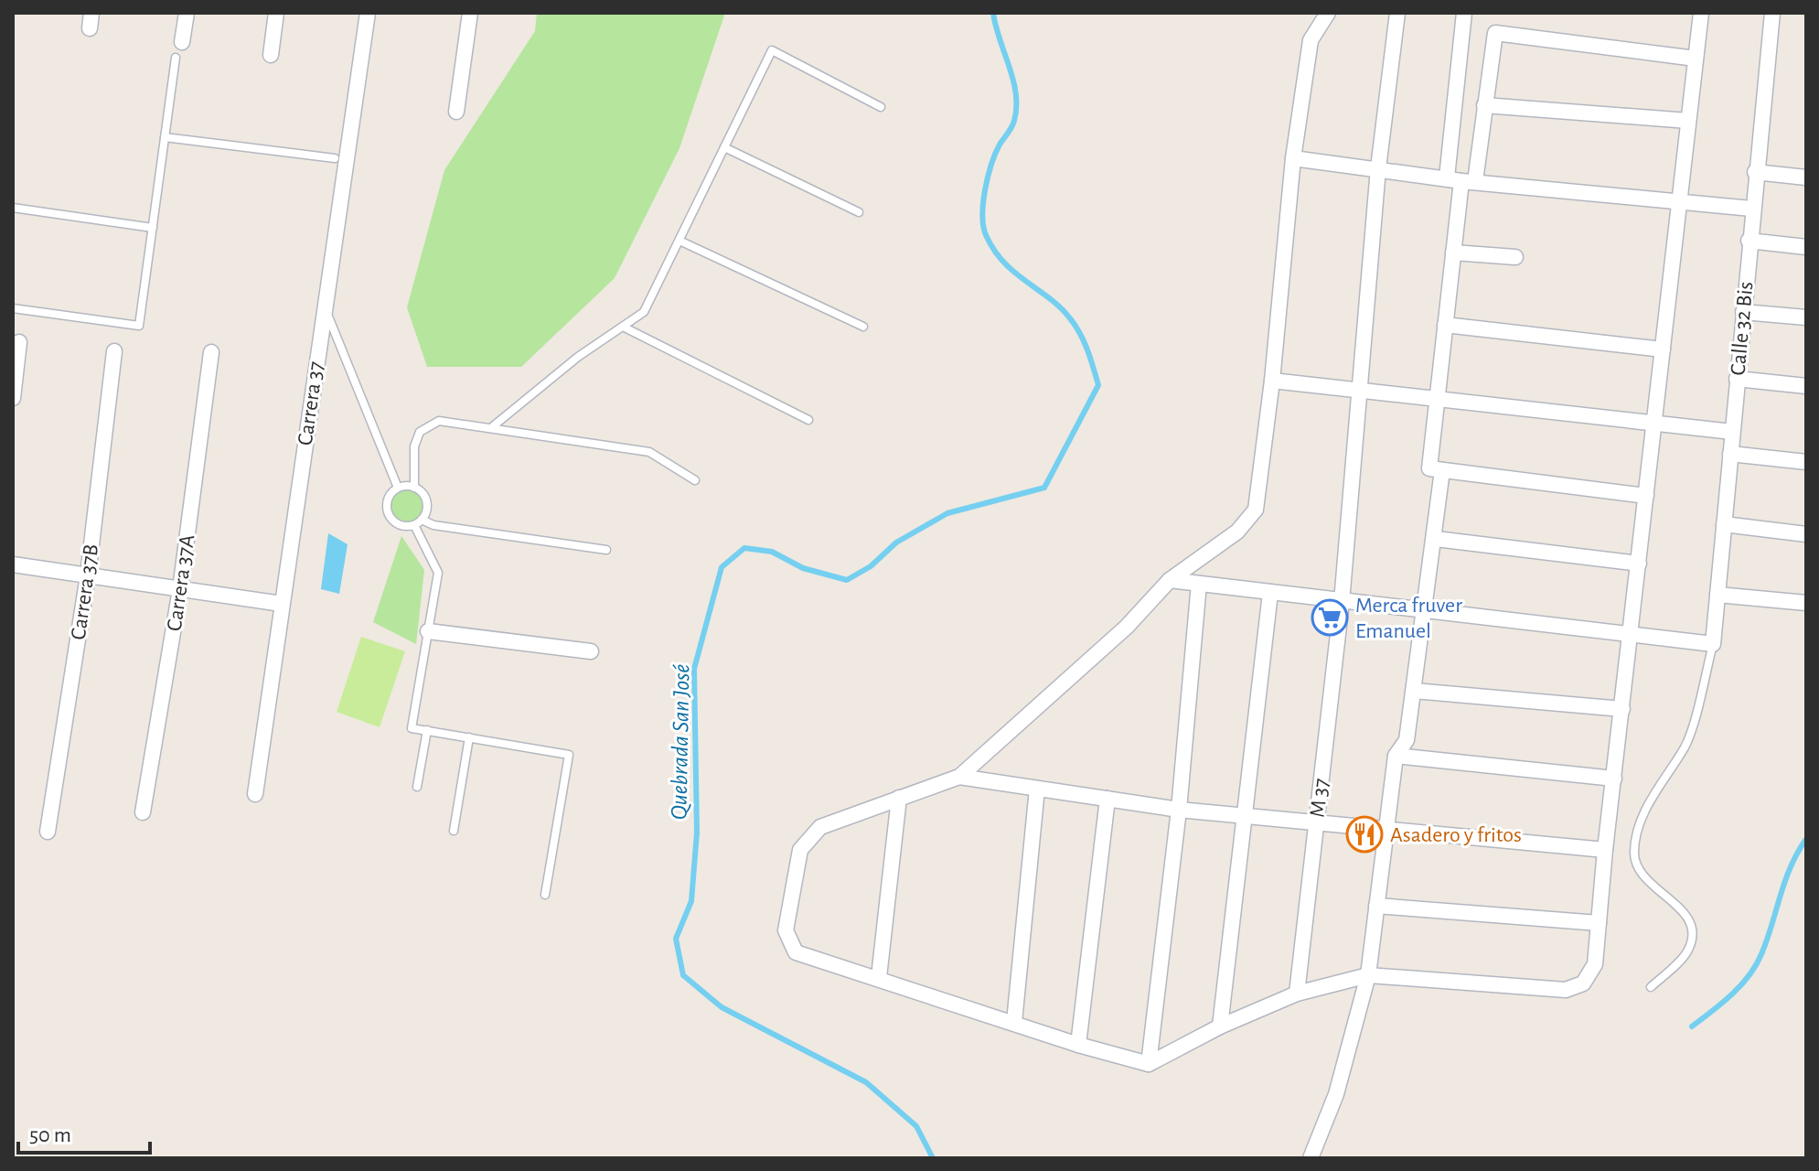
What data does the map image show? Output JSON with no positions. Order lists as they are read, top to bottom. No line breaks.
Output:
{"streets":{"street":["Calle 32 Bis","Carrera 37","Carrera 37A","Carrera 37B","M 37"]},"water":["Quebrada San José"],"places":{"supermarket":["Merca fruver Emanuel"],"restaurant":["Asadero y fritos"]},"scale_bar":"50 m"}
